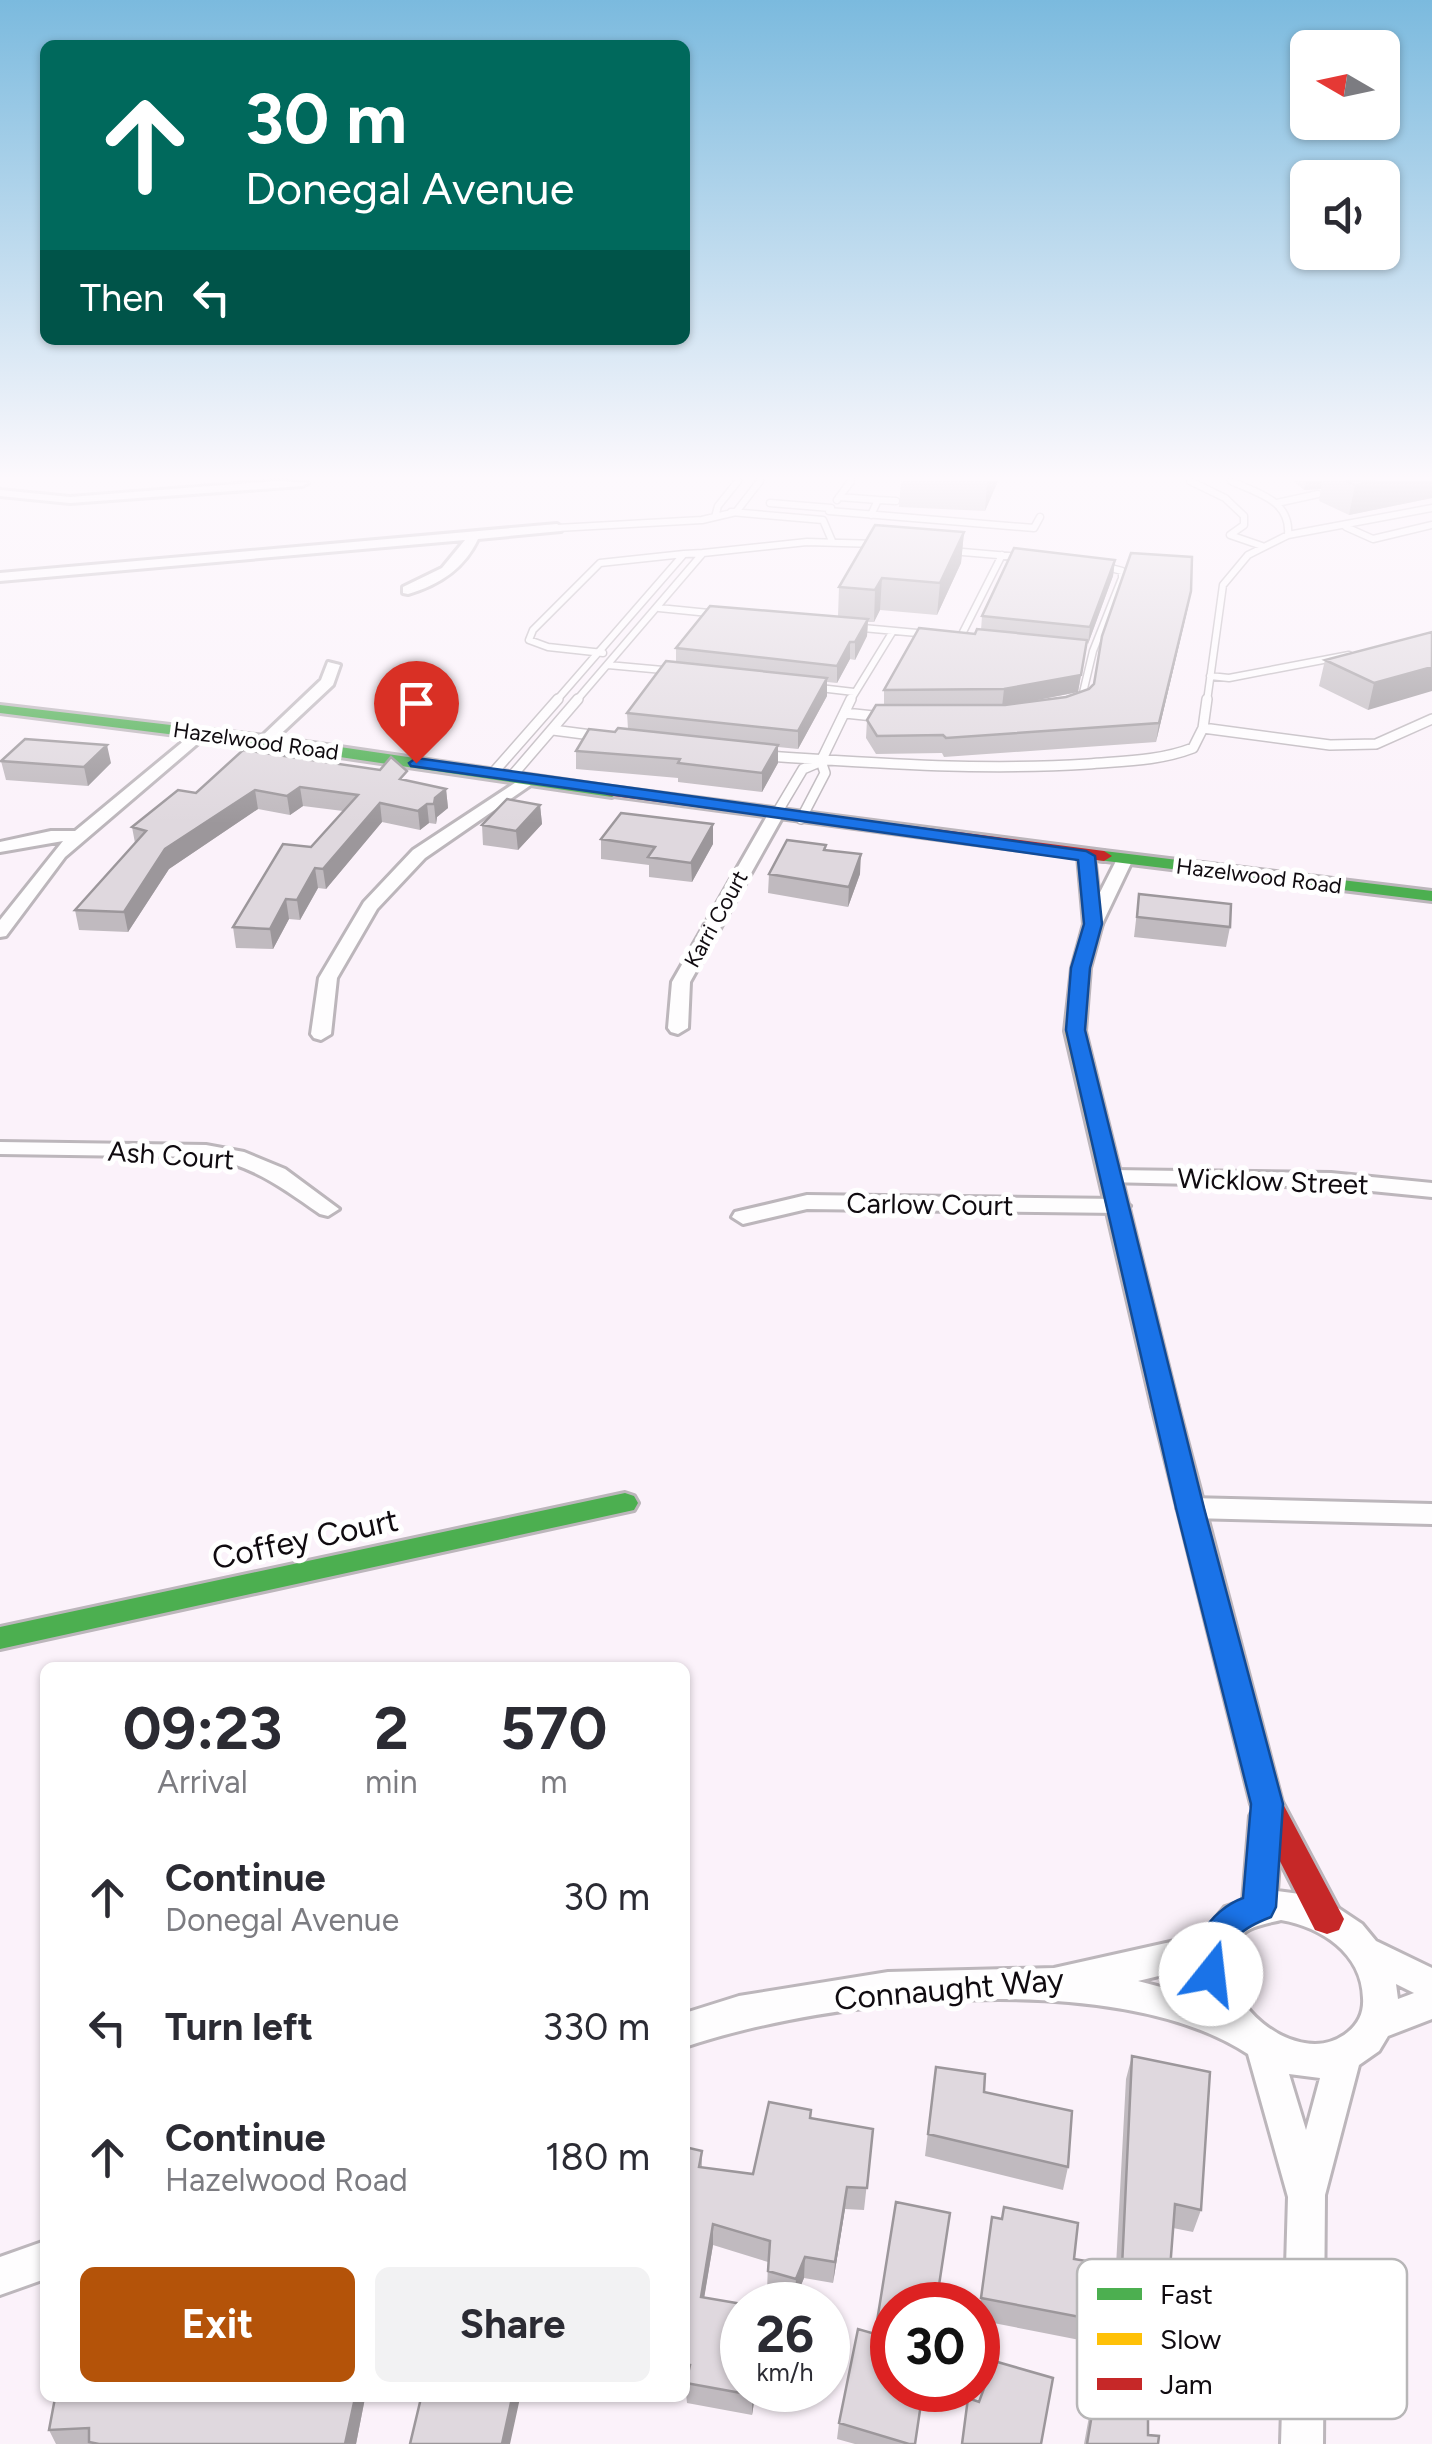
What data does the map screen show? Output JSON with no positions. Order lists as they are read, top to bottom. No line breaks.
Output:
{"streets":{"street":["Hazelwood Road","Karri Court","Ash Court","Wicklow Street","Carlow Court","Coffey Court","Connaught Way"]},"crossings":[["Hazelwood Road","Karri Court"]],"legend":["Fast","Slow","Jam"],"north":"left","page":{"turn":["30 m","Donegal Avenue"],"then":"Then","eta":["09:23","Arrival","2","min","570","m"],"list":[{"name":"Continue","note":"Donegal Avenue","value":"30 m"},{"name":"Turn left","value":"330 m"},{"name":"Continue","note":"Hazelwood Road","value":"180 m"}],"buttons":["Exit","Share"],"speed":"26 km/h","limit":"30"}}
